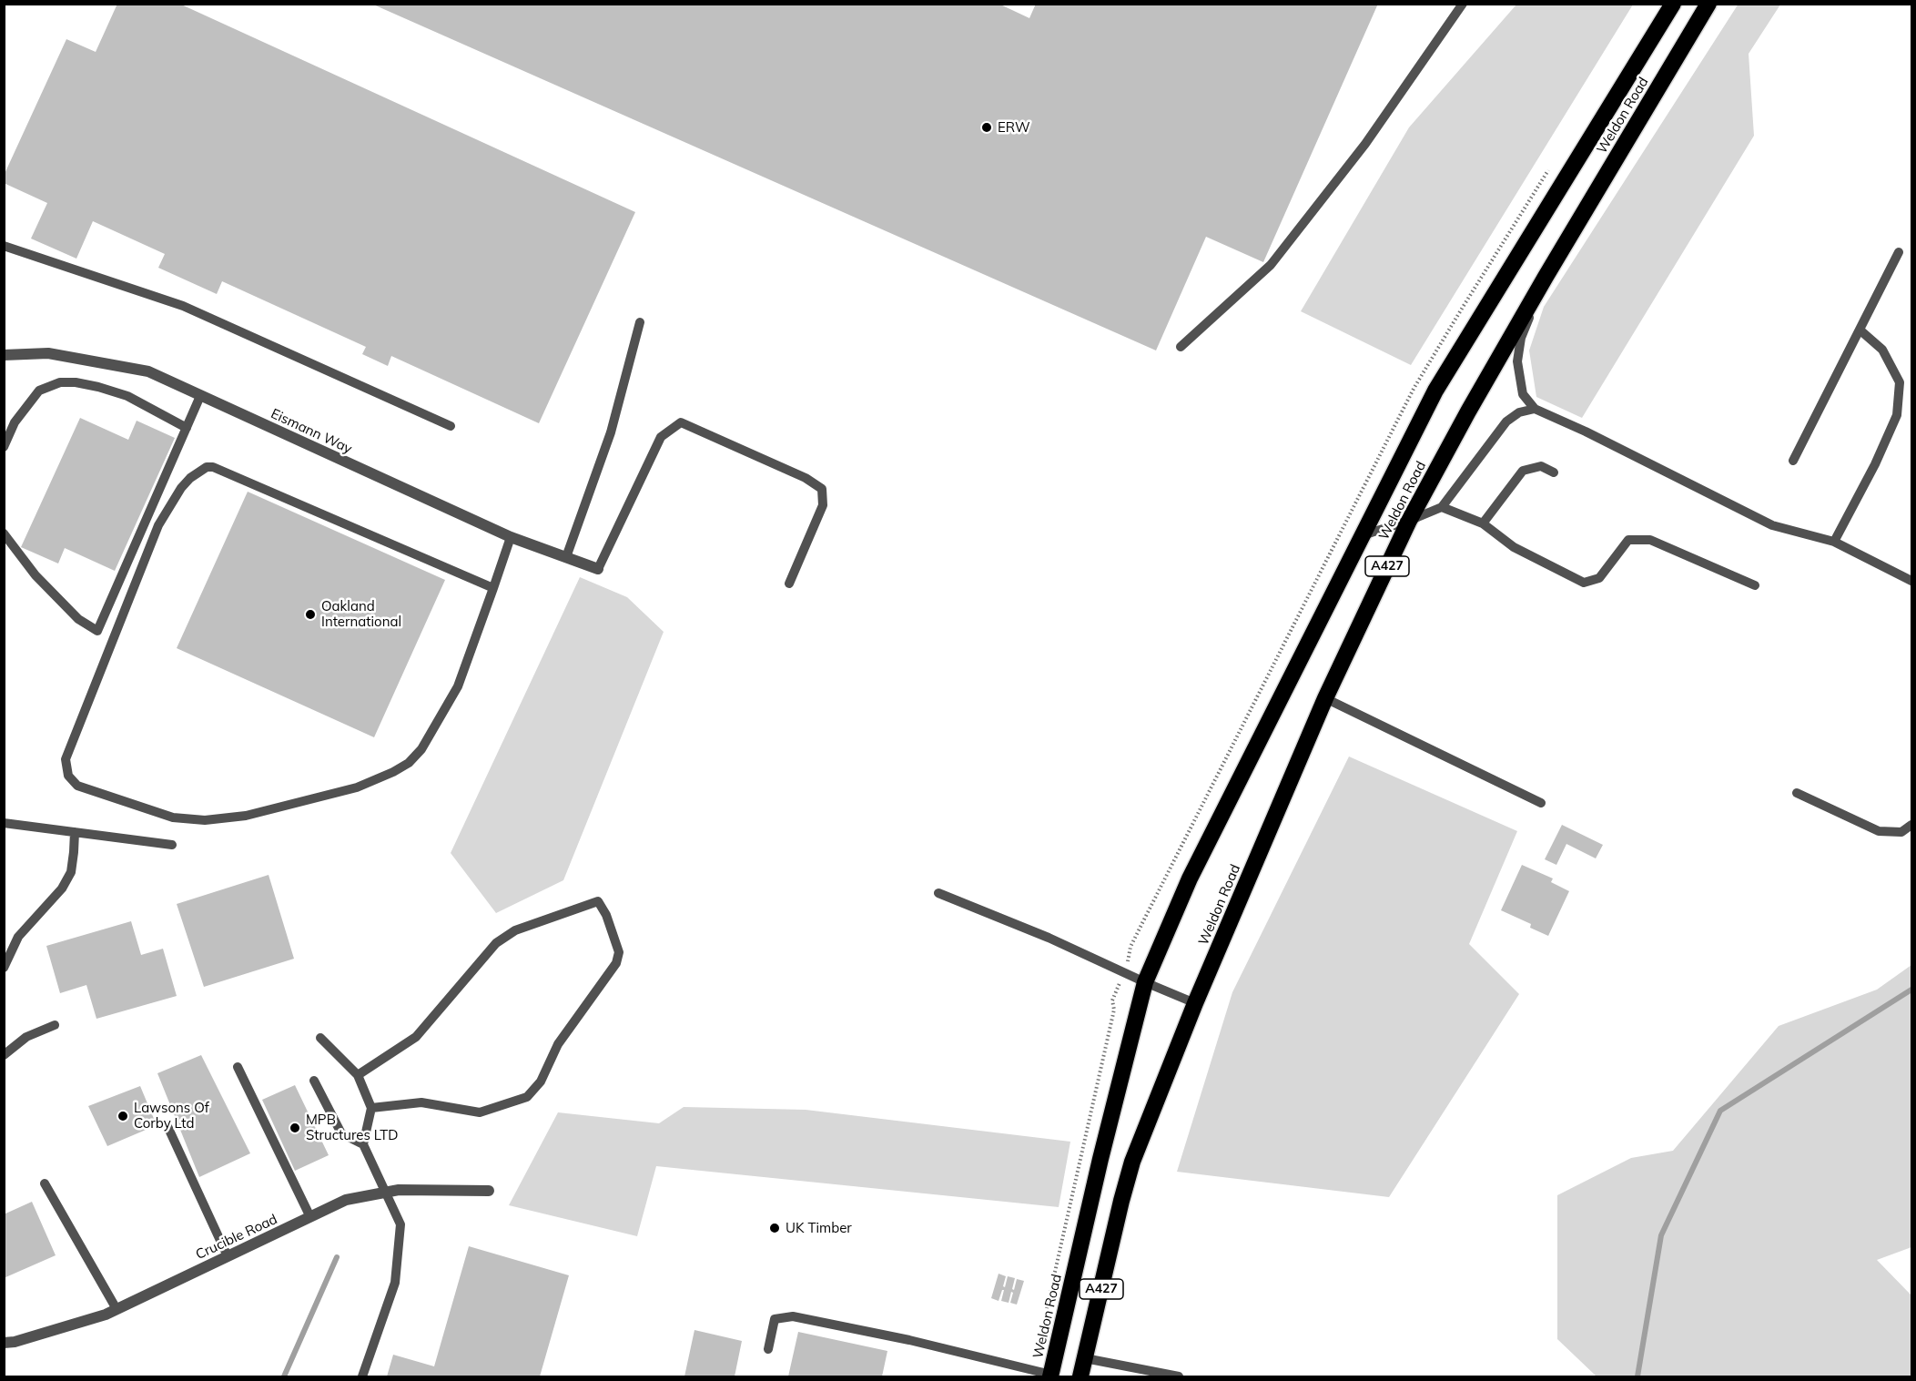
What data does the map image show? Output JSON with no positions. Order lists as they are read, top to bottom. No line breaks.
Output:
{"streets":{"highway":["Weldon Road","A427"],"street":["Eismann Way","Crucible Road"]},"crossings":[["Weldon Road","A427"]],"places":["ERW","Oakland International","Lawsons Of Corby Ltd","MPB Structures LTD","UK Timber"]}
